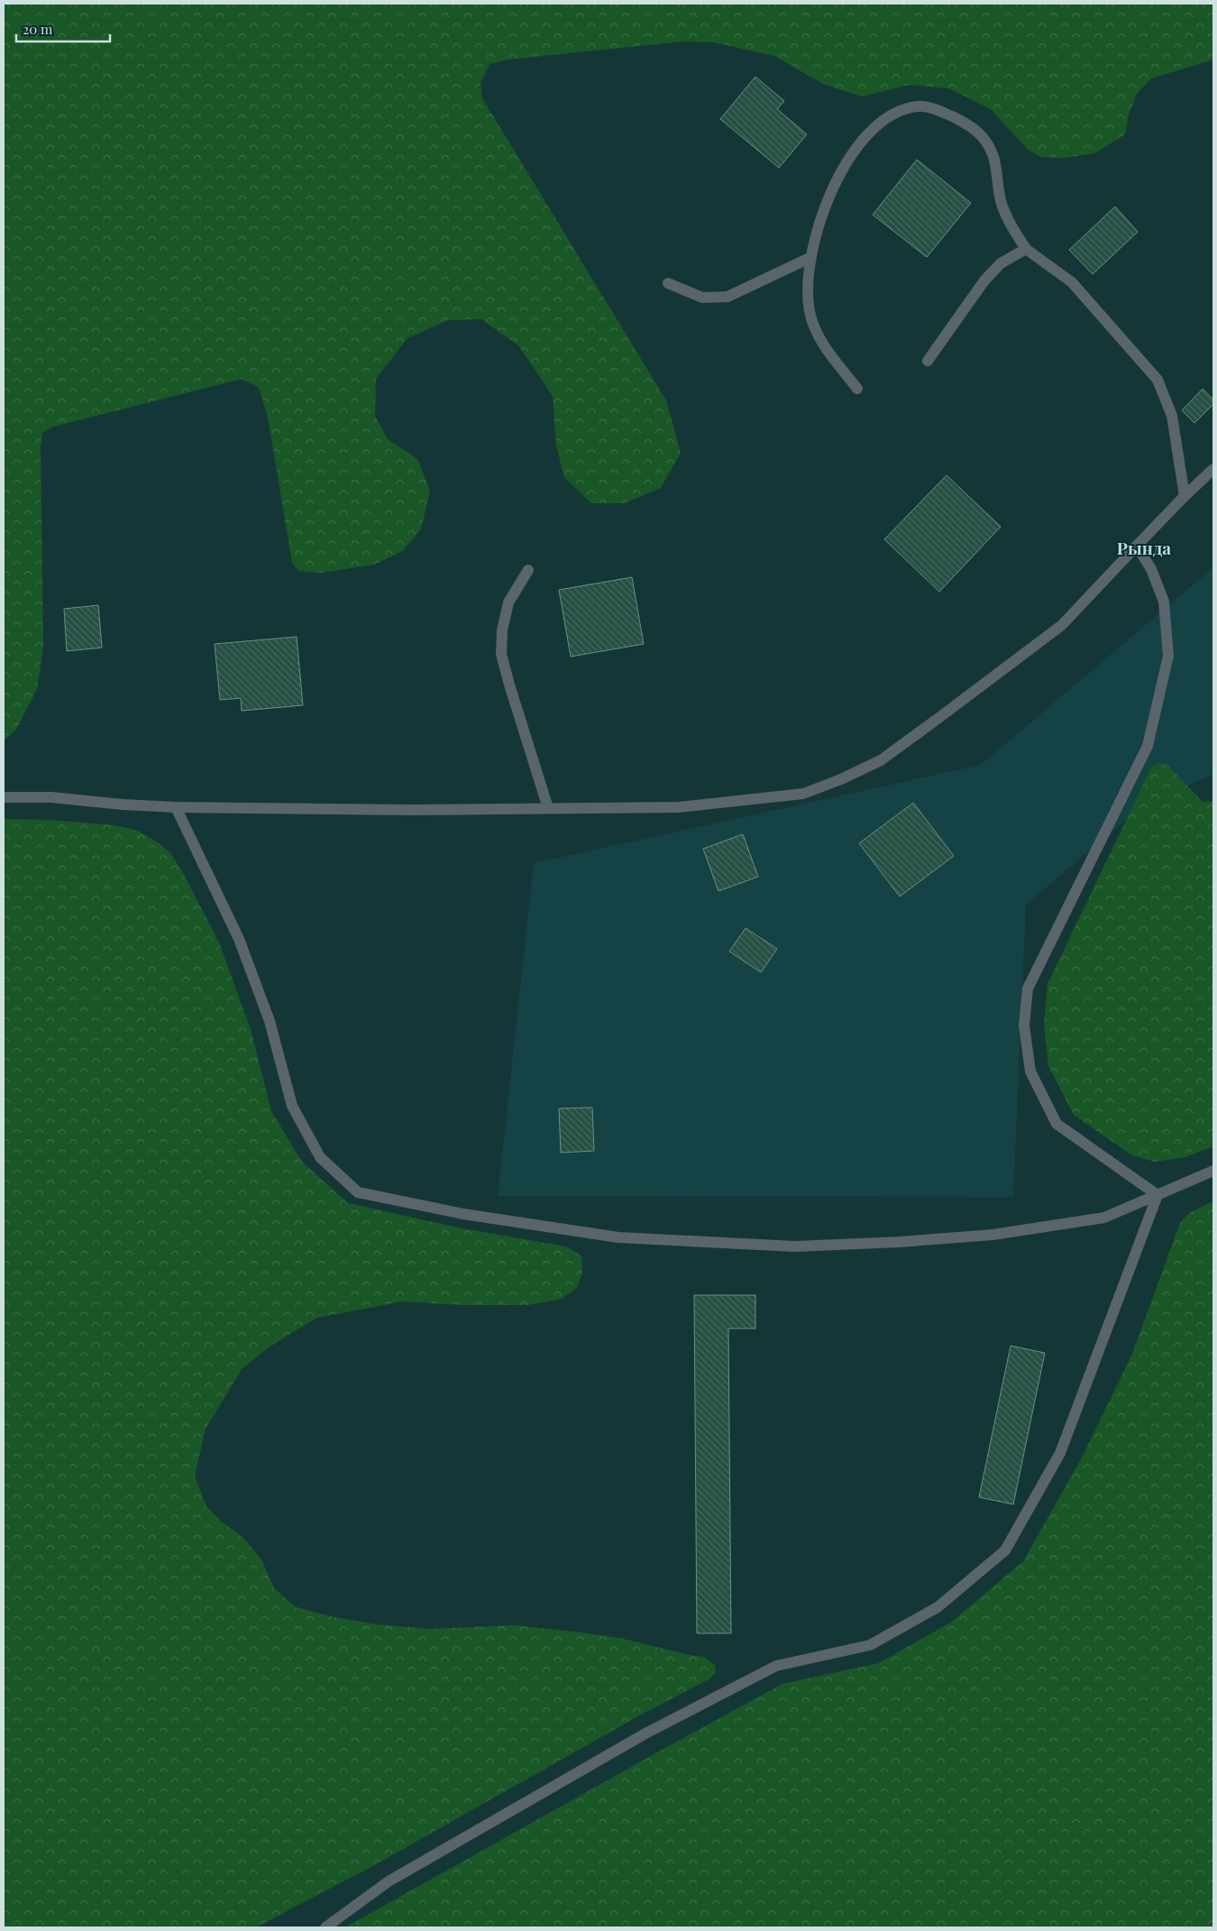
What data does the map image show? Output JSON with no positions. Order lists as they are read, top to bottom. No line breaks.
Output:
{"districts":["Рында"],"scale_bar":"20 m"}
